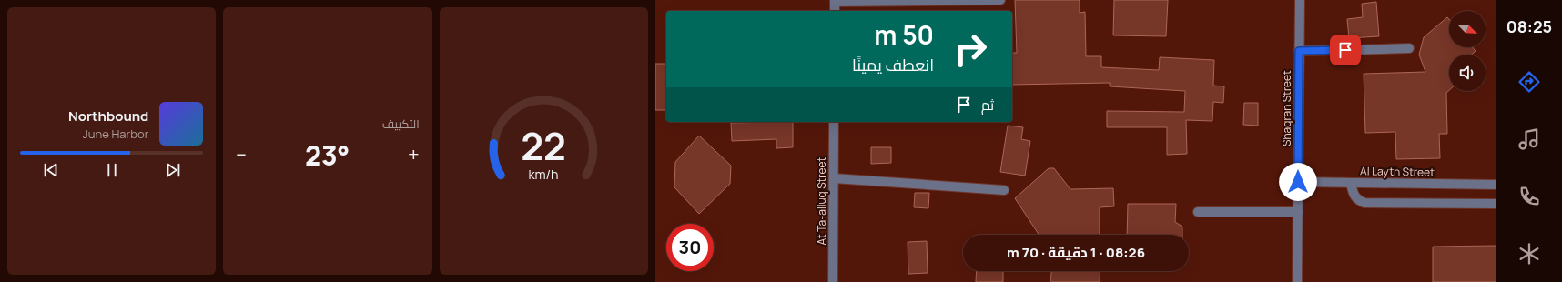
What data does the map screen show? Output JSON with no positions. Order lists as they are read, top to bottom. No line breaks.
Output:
{"streets":{"street":["Shaqran Street","Al Layth Street","At Ta-alluq Street"]},"crossings":[["Shaqran Street","Al Layth Street"]],"north":"bottom right","page":{"tabs":"08:25","tile":"التكييف","turn":["50 m","انعطف يمينًا"],"then":"ثم","song":["Northbound","June Harbor"],"heat":["−","23°","+"],"limit":"30","trip":"08:26 · 1 دقيقة · 70 m","gauge":["22","km/h"]}}
